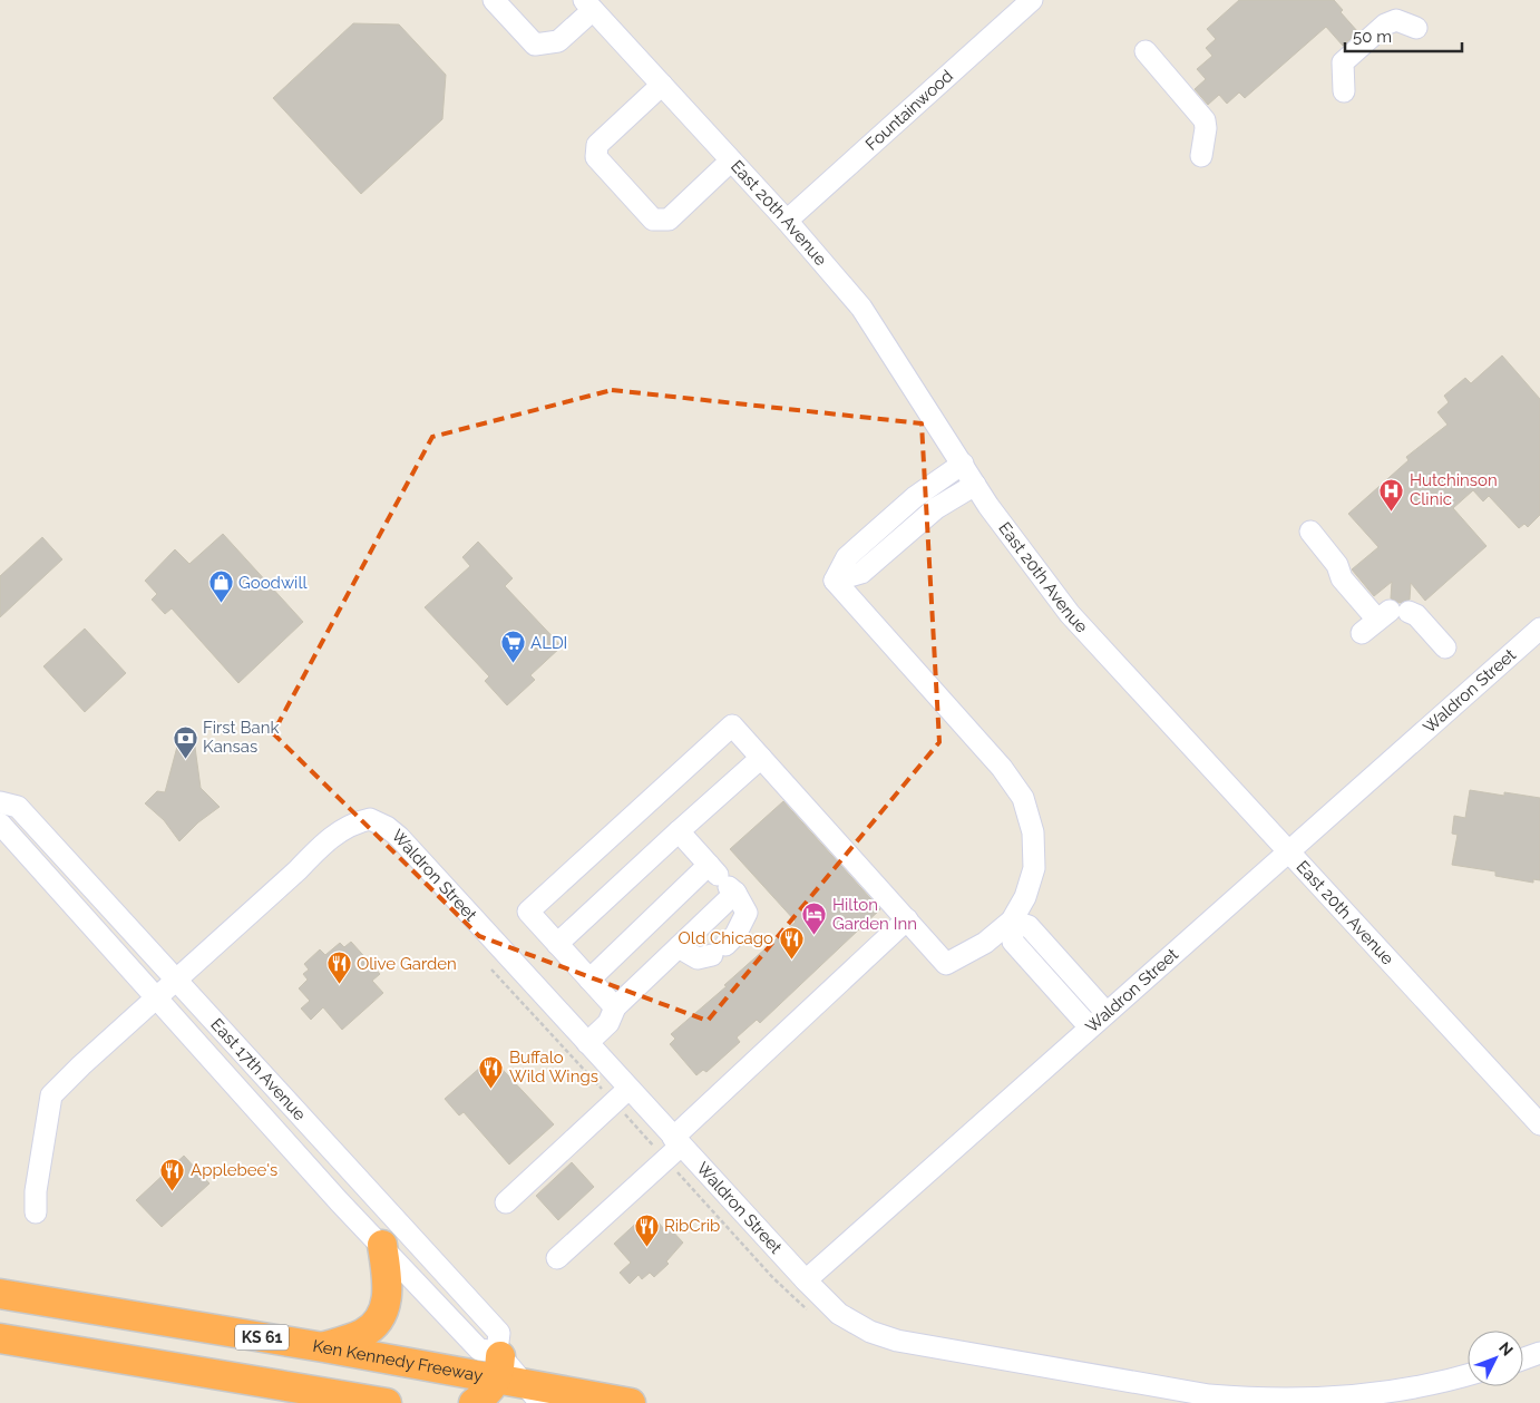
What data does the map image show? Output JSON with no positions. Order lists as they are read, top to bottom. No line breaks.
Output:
{"streets":{"highway":["KS 61","Ken Kennedy Freeway"],"street":["Fountainwood","East 20th Avenue","Waldron Street","East 17th Avenue"]},"crossings":[["Fountainwood","East 20th Avenue"],["East 20th Avenue","Waldron Street"],["Waldron Street","East 17th Avenue"],["East 17th Avenue","Ken Kennedy Freeway"]],"places":{"hospital":["Hutchinson Clinic"],"shop":["Goodwill"],"supermarket":["ALDI"],"bank":["First Bank Kansas"],"hotel":["Hilton Garden Inn"],"restaurant":["Old Chicago","Olive Garden","Buffalo Wild Wings","Applebee's","RibCrib"]},"scale_bar":"50 m","north":"top right"}
